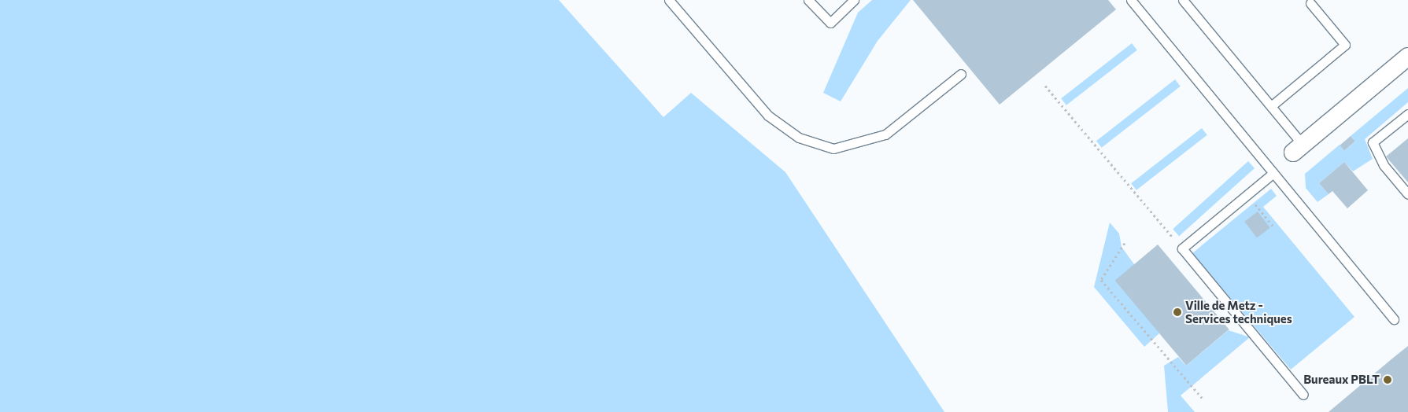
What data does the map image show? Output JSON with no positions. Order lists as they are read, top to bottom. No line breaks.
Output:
{"places":["Ville de Metz - Services techniques","Bureaux PBLT"]}
